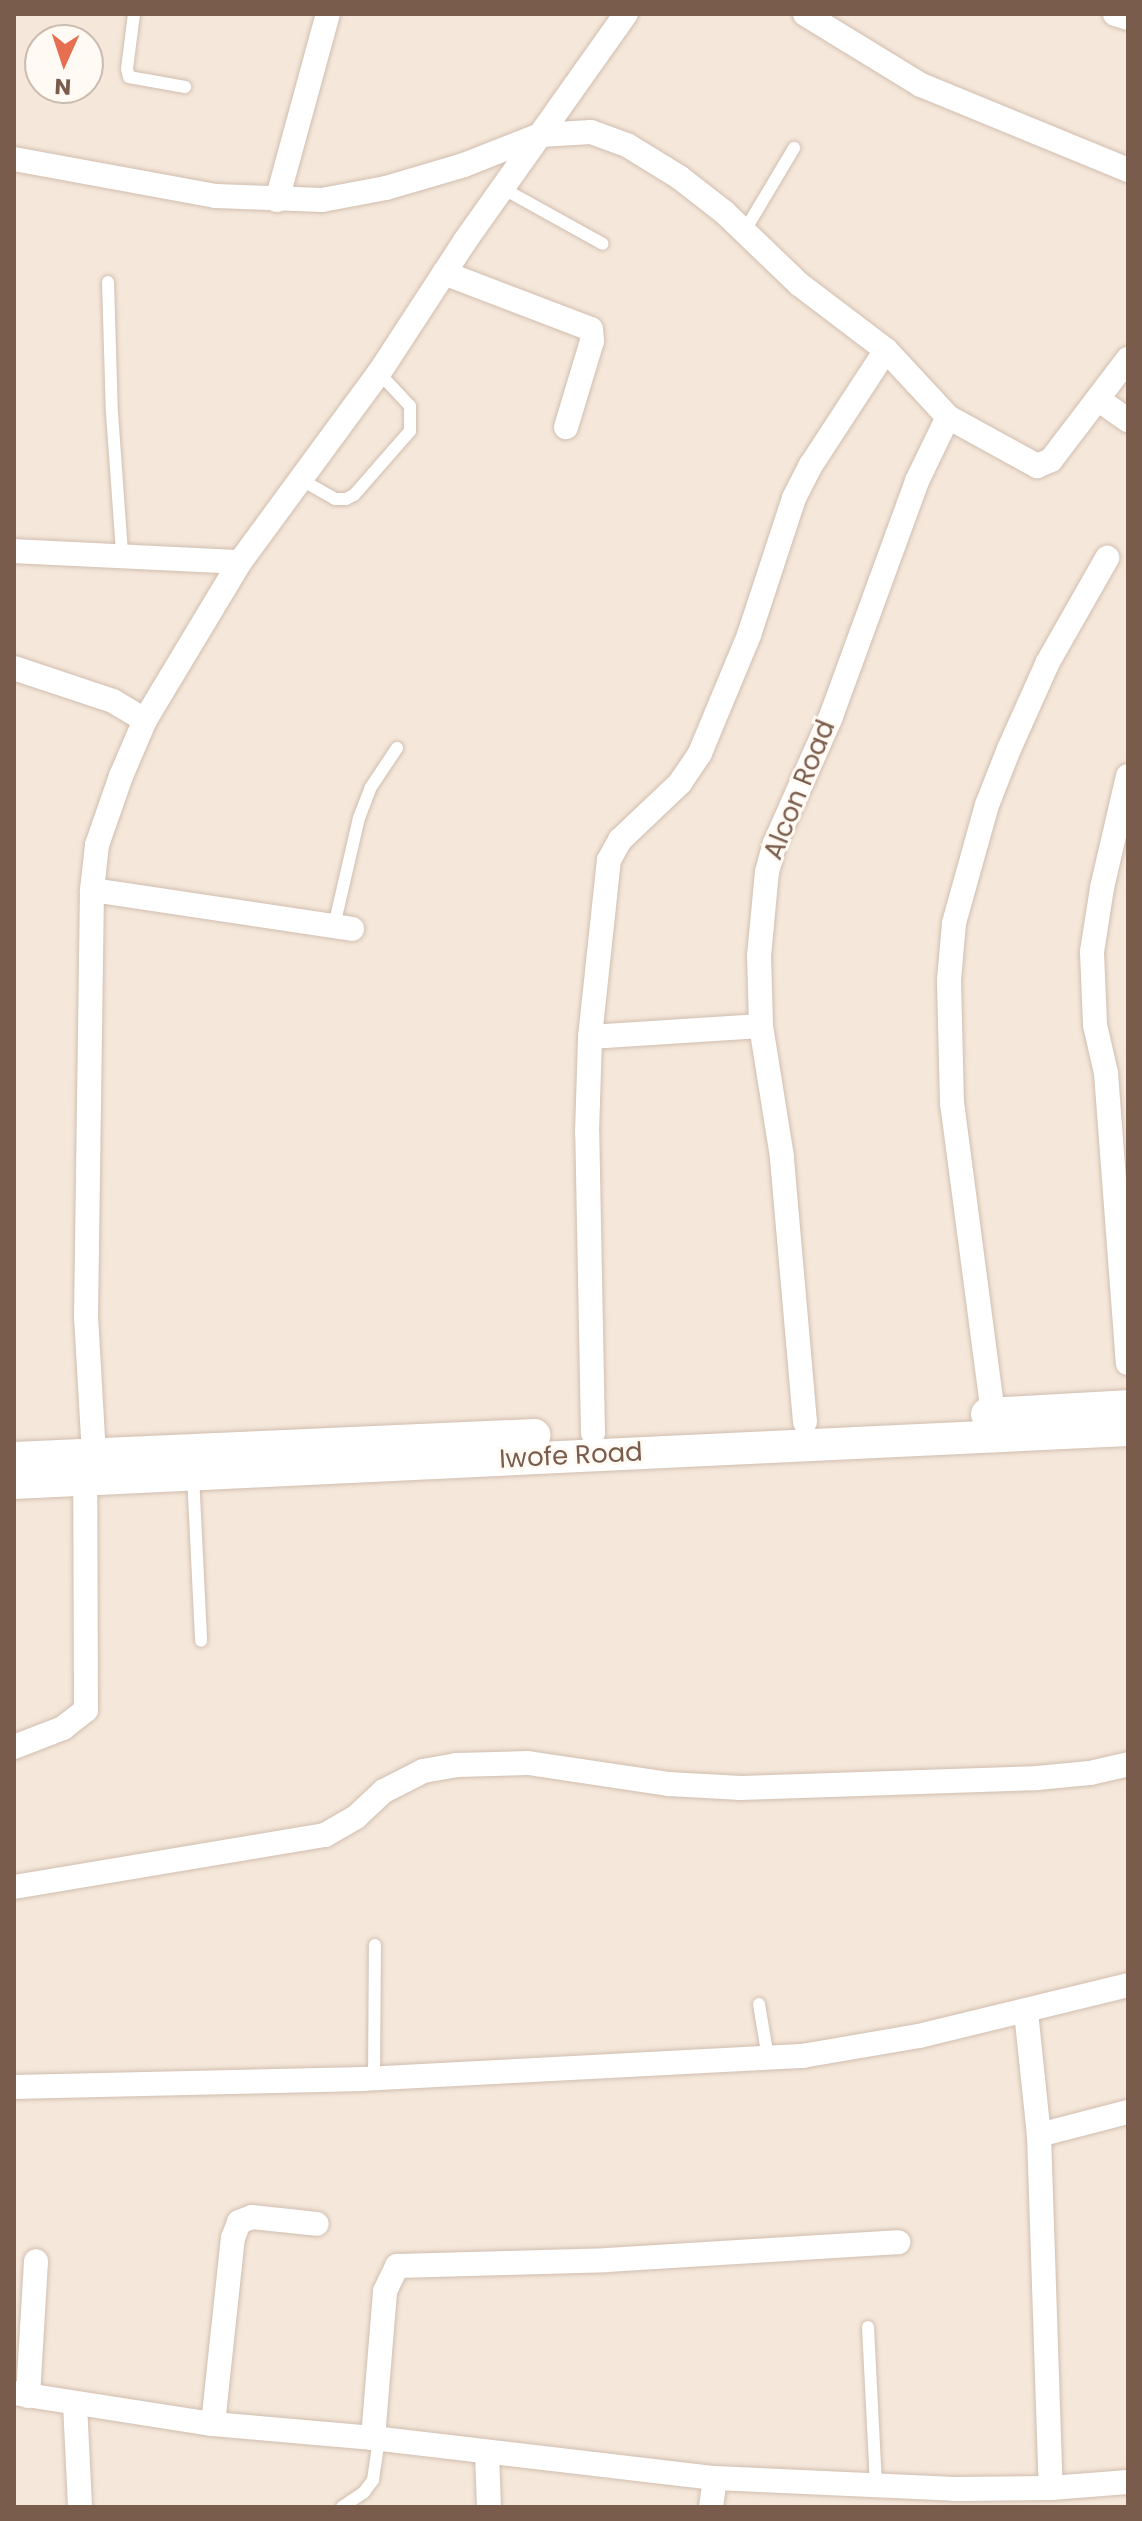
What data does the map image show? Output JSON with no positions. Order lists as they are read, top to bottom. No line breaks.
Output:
{"streets":{"street":["Alcon Road","Iwofe Road"]},"crossings":[["Alcon Road","Iwofe Road"]],"north":"bottom"}
